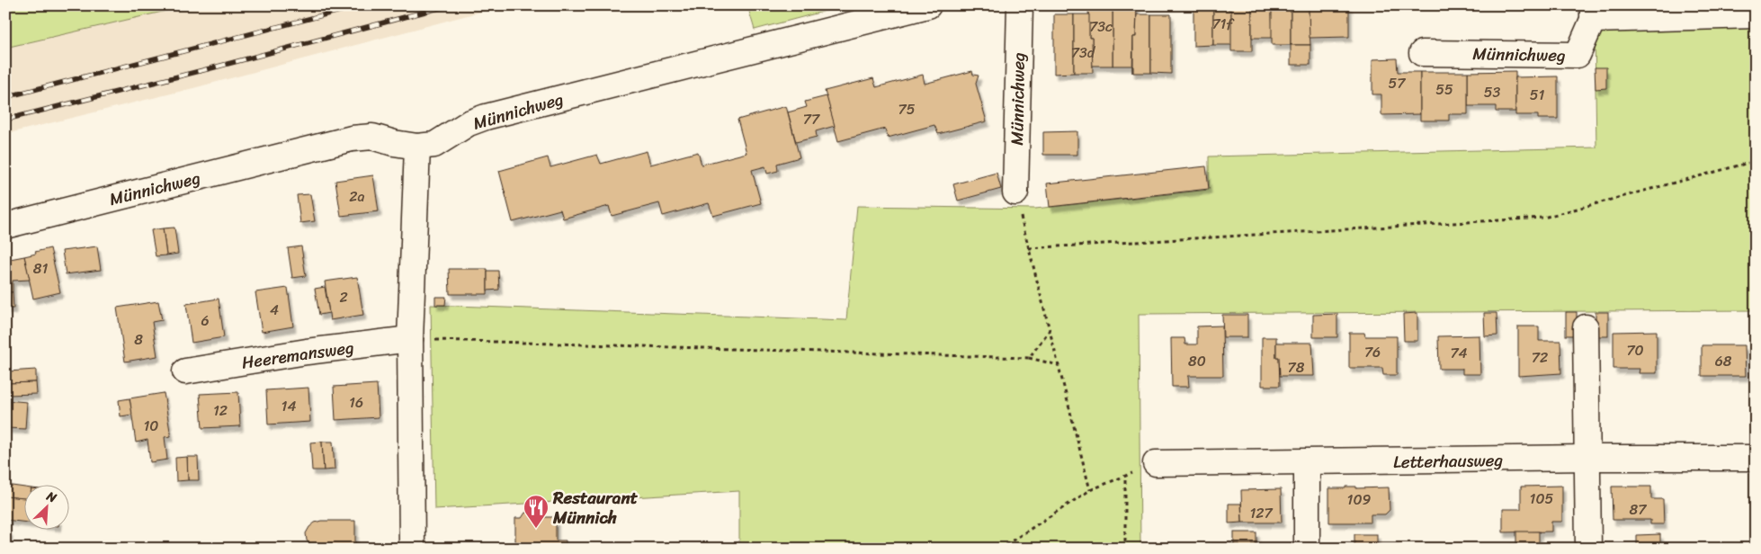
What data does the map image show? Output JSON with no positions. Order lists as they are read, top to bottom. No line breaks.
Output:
{"streets":{"street":["Münnichweg","Heeremansweg","Letterhausweg"]},"places":{"restaurant":["Restaurant Münnich"]},"house_numbers":["71f","73c","73d","57","55","53","51","75","77","2a","81","2","4","6","8","70","76","74","72","80","68","78","16","14","12","10","105","109","87","127"],"north":"top right"}
